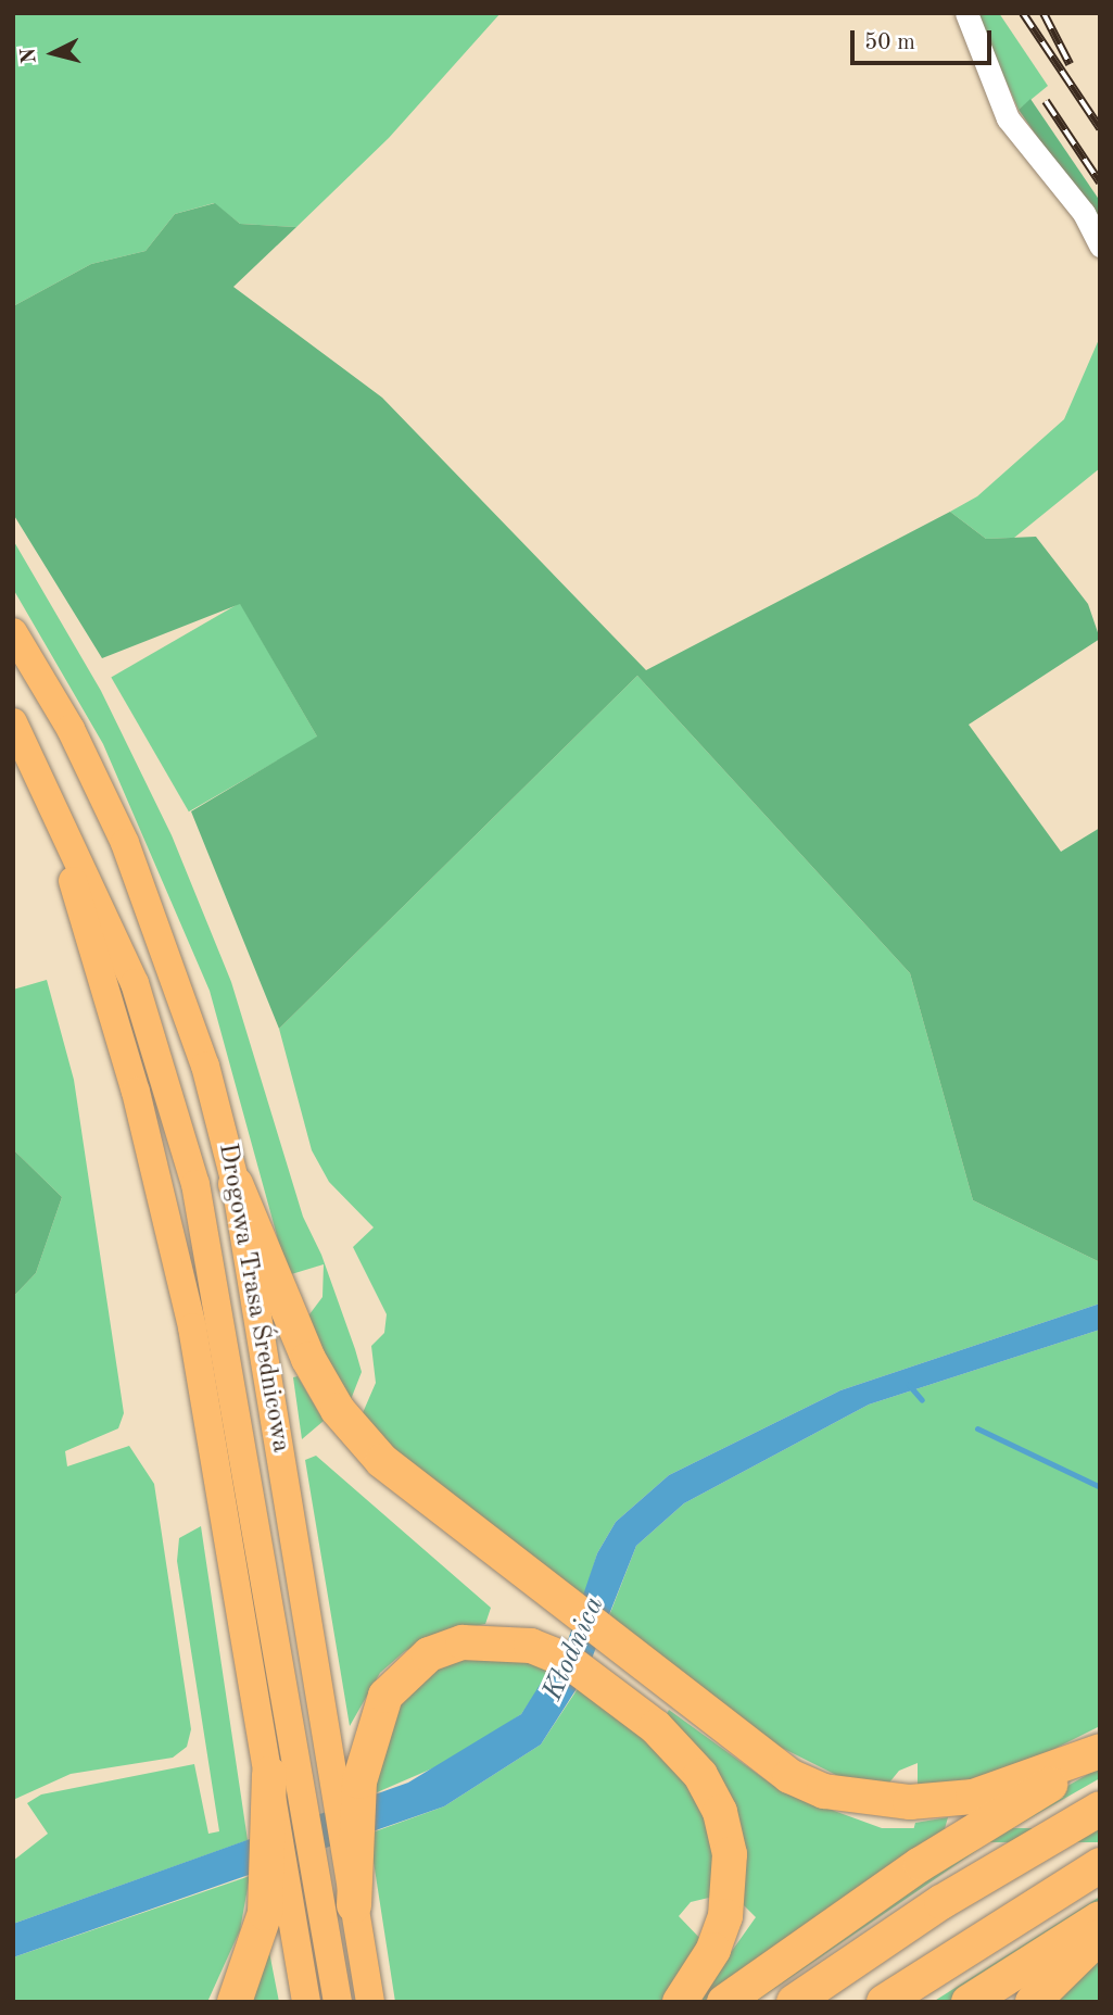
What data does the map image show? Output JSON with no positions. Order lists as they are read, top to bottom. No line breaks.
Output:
{"streets":{"main road":["Drogowa Trasa Średnicowa"]},"water":["Kłodnica"],"scale_bar":"50 m","north":"left"}
